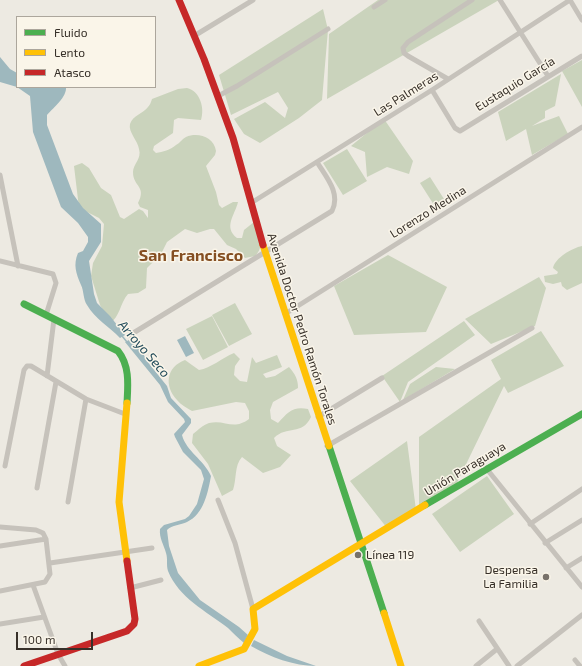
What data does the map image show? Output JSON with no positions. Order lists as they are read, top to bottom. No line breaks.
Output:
{"streets":{"street":["Eustaquio García","Las Palmeras","Lorenzo Medina","Avenida Doctor Pedro Ramón Torales","Unión Paraguaya"]},"crossings":[["Eustaquio García","Las Palmeras"],["Las Palmeras","Avenida Doctor Pedro Ramón Torales"],["Lorenzo Medina","Avenida Doctor Pedro Ramón Torales"],["Avenida Doctor Pedro Ramón Torales","Unión Paraguaya"]],"districts":["San Francisco"],"water":["Arroyo Seco"],"places":["Línea 119","Despensa La Familia"],"legend":["Fluido","Lento","Atasco"],"scale_bar":"100 m"}
